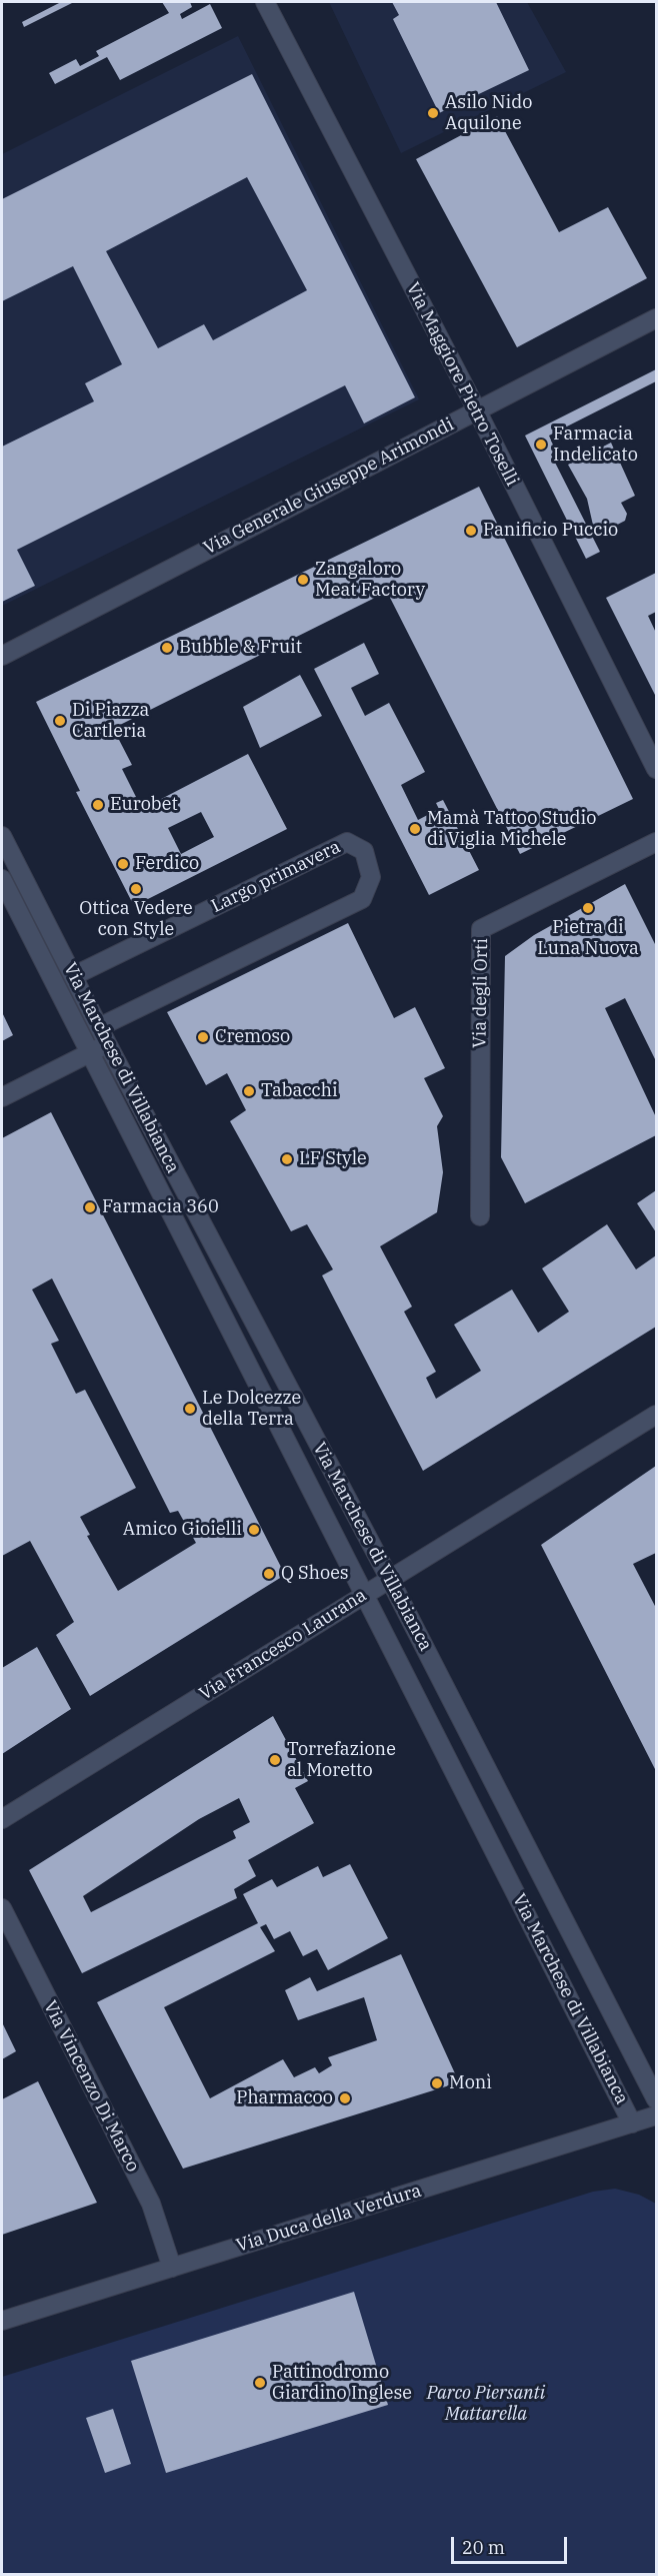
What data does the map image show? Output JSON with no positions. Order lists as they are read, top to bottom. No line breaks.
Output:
{"streets":{"street":["Via Maggiore Pietro Toselli","Via Generale Giuseppe Arimondi","Largo primavera","Via degli Orti","Via Marchese di Villabianca","Via Francesco Laurana","Via Vincenzo Di Marco","Via Duca della Verdura"]},"crossings":[["Via Maggiore Pietro Toselli","Via Generale Giuseppe Arimondi"],["Largo primavera","Via Marchese di Villabianca"],["Via Marchese di Villabianca","Via Francesco Laurana"],["Via Marchese di Villabianca","Via Duca della Verdura"],["Via Vincenzo Di Marco","Via Duca della Verdura"]],"parks":["Parco Piersanti Mattarella"],"places":["Asilo Nido Aquilone","Farmacia Indelicato","Panificio Puccio","Zangaloro Meat Factory","Bubble & Fruit","Di Piazza Cartleria","Eurobet","Mamà Tattoo Studio di Viglia Michele","Ferdico","Ottica Vedere con Style","Pietra di Luna Nuova","Cremoso","Tabacchi","LF Style","Farmacia 360","Le Dolcezze della Terra","Amico Gioielli","Q Shoes","Torrefazione al Moretto","Monì","Pharmacoo","Pattinodromo Giardino Inglese"],"scale_bar":"20 m"}
